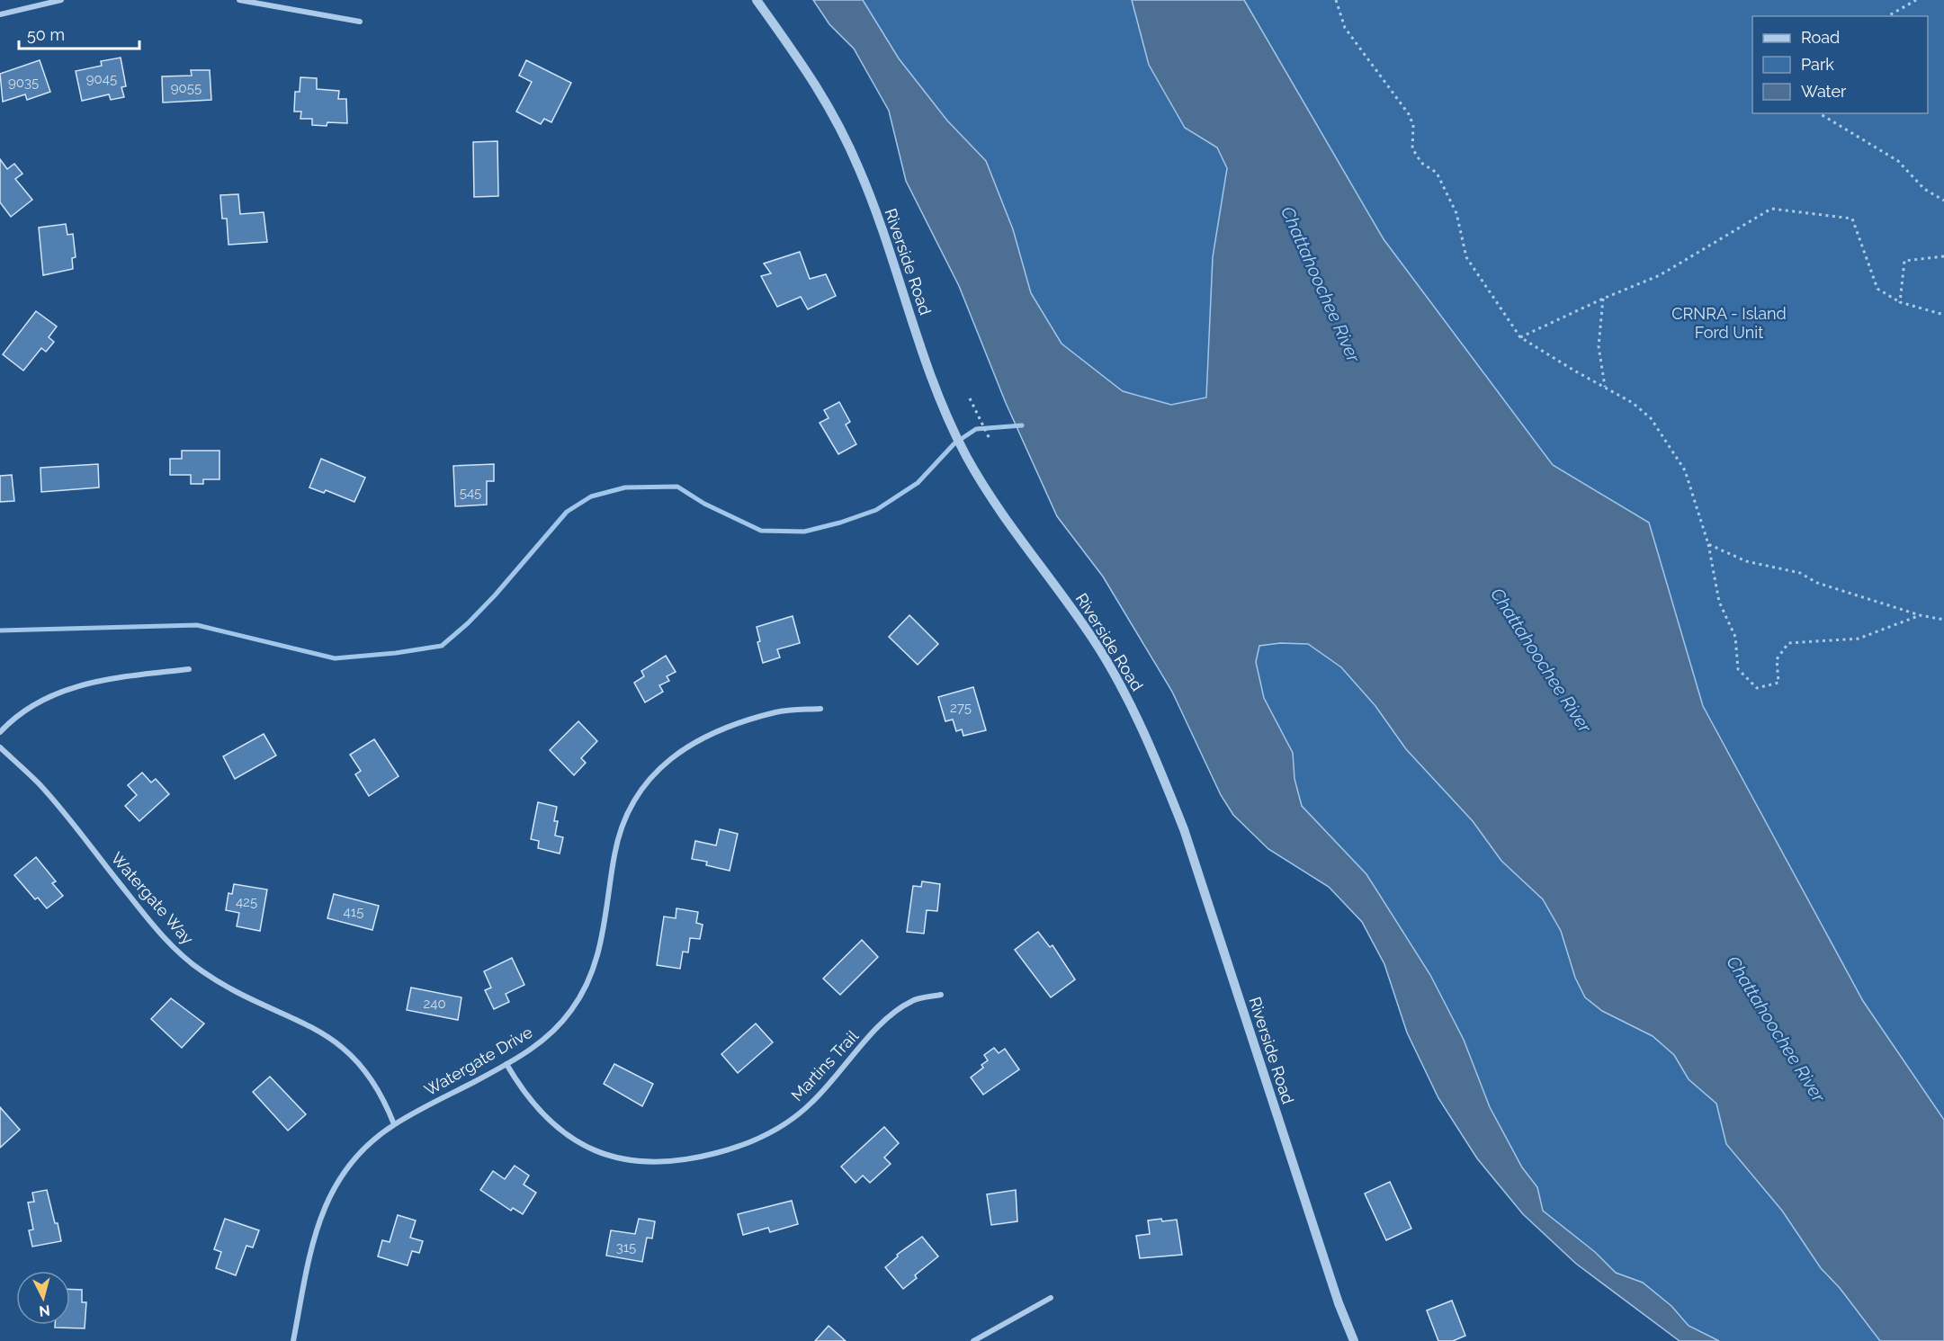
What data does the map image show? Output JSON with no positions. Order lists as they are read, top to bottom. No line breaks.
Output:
{"streets":{"street":["Riverside Road","Watergate Way","Watergate Drive","Martins Trail"]},"crossings":[["Watergate Way","Watergate Drive"],["Watergate Drive","Martins Trail"]],"water":["Chattahoochee River"],"parks":["CRNRA - Island Ford Unit"],"house_numbers":["9045","9035","9055","545","275","425","415","240","315"],"legend":["Road","Park","Water"],"scale_bar":"50 m","north":"bottom"}
